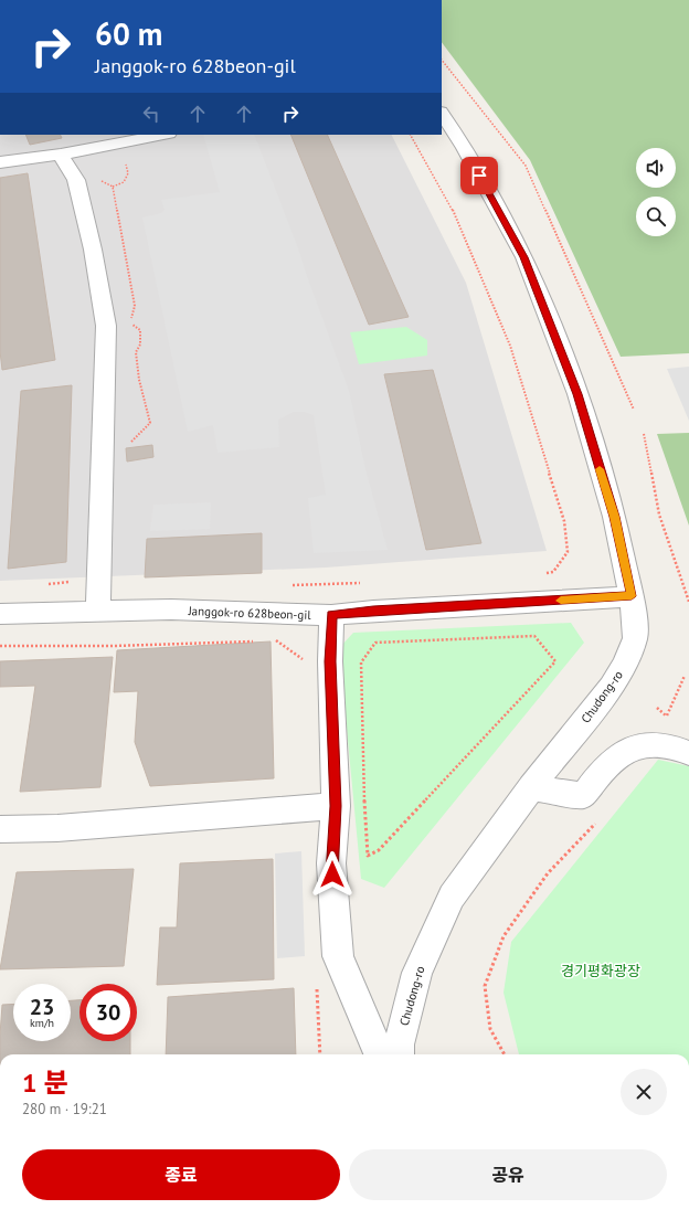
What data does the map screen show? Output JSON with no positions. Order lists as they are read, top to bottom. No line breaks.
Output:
{"streets":{"street":["Janggok-ro 628beon-gil","Chudong-ro"]},"crossings":[["Janggok-ro 628beon-gil","Chudong-ro"]],"parks":["경기평화광장"],"page":{"turn":["60 m","Janggok-ro 628beon-gil"],"speed":"23 km/h","limit":"30","heading":["1 분","280 m · 19:21"],"buttons":["종료","공유"]}}
